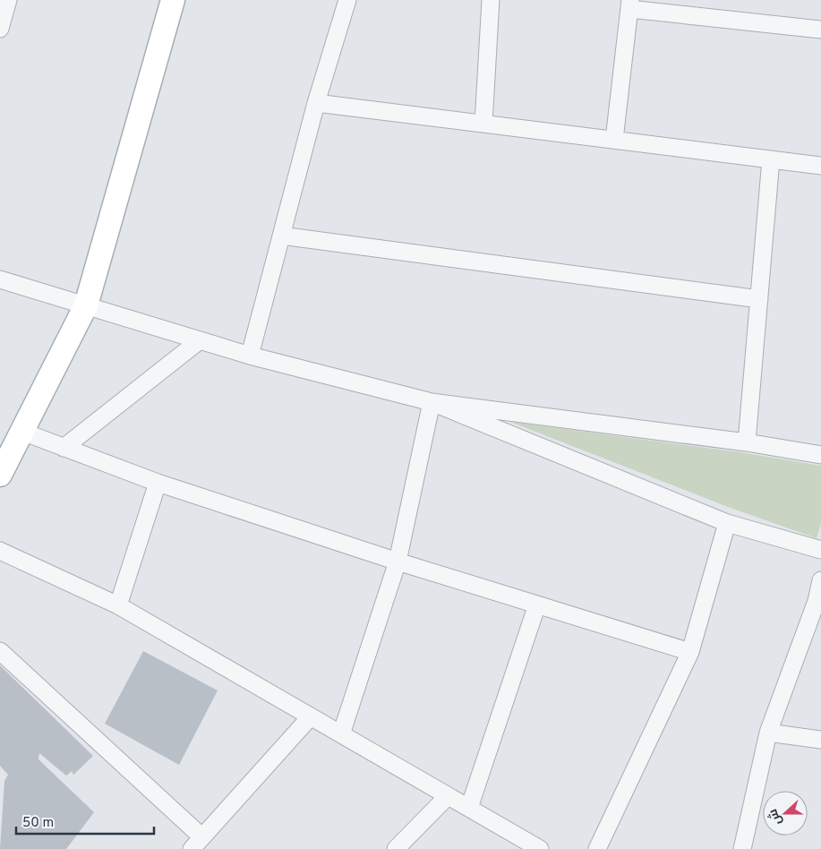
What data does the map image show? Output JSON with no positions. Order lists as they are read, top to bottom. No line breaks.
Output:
{"scale_bar":"50 m","north":"left"}
